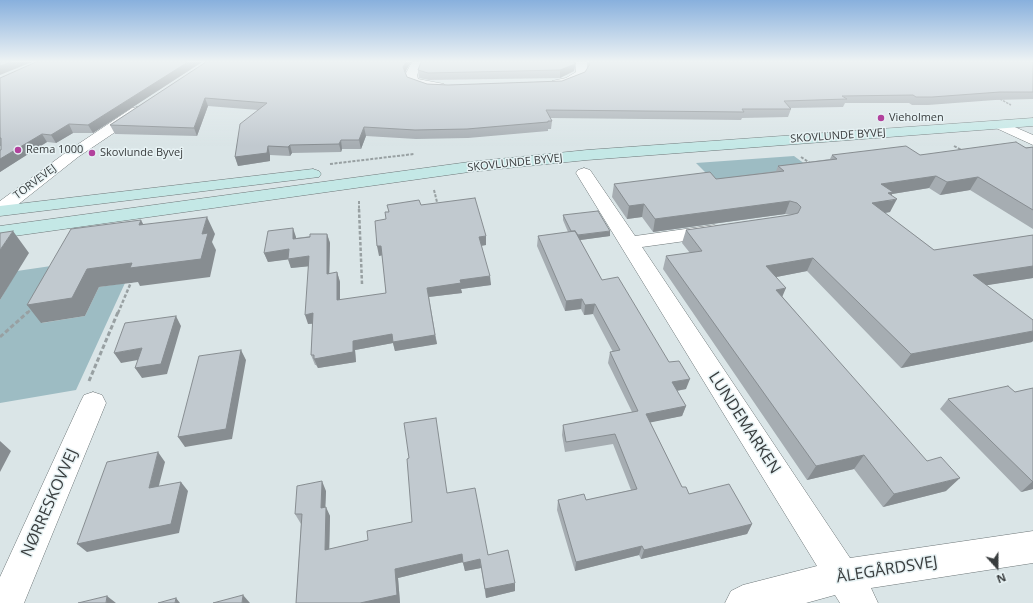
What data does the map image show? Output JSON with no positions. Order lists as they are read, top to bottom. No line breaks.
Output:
{"streets":{"main road":["SKOVLUNDE BYVEJ"],"street":["TORVEVEJ","LUNDEMARKEN","NØRRESKOVVEJ","ÅLEGÅRDSVEJ"]},"crossings":[["SKOVLUNDE BYVEJ","TORVEVEJ"],["LUNDEMARKEN","ÅLEGÅRDSVEJ"]],"places":["Vieholmen","Rema 1000","Skovlunde Byvej"],"north":"bottom"}
